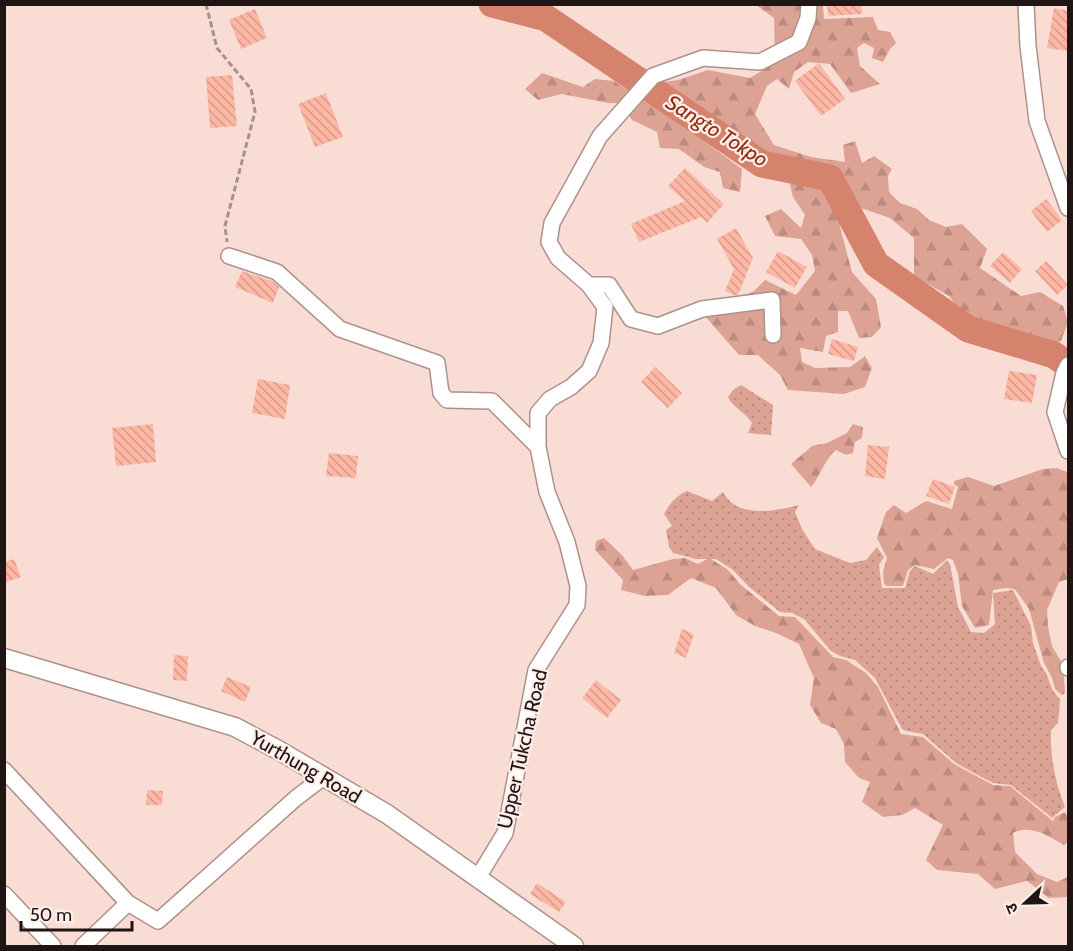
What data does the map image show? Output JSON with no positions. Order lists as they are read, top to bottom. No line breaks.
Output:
{"streets":{"main road":["Yurthung Road"],"street":["Upper Tukcha Road"]},"crossings":[["Upper Tukcha Road","Yurthung Road"]],"water":["Sangto Tokpo"],"scale_bar":"50 m","north":"left"}
